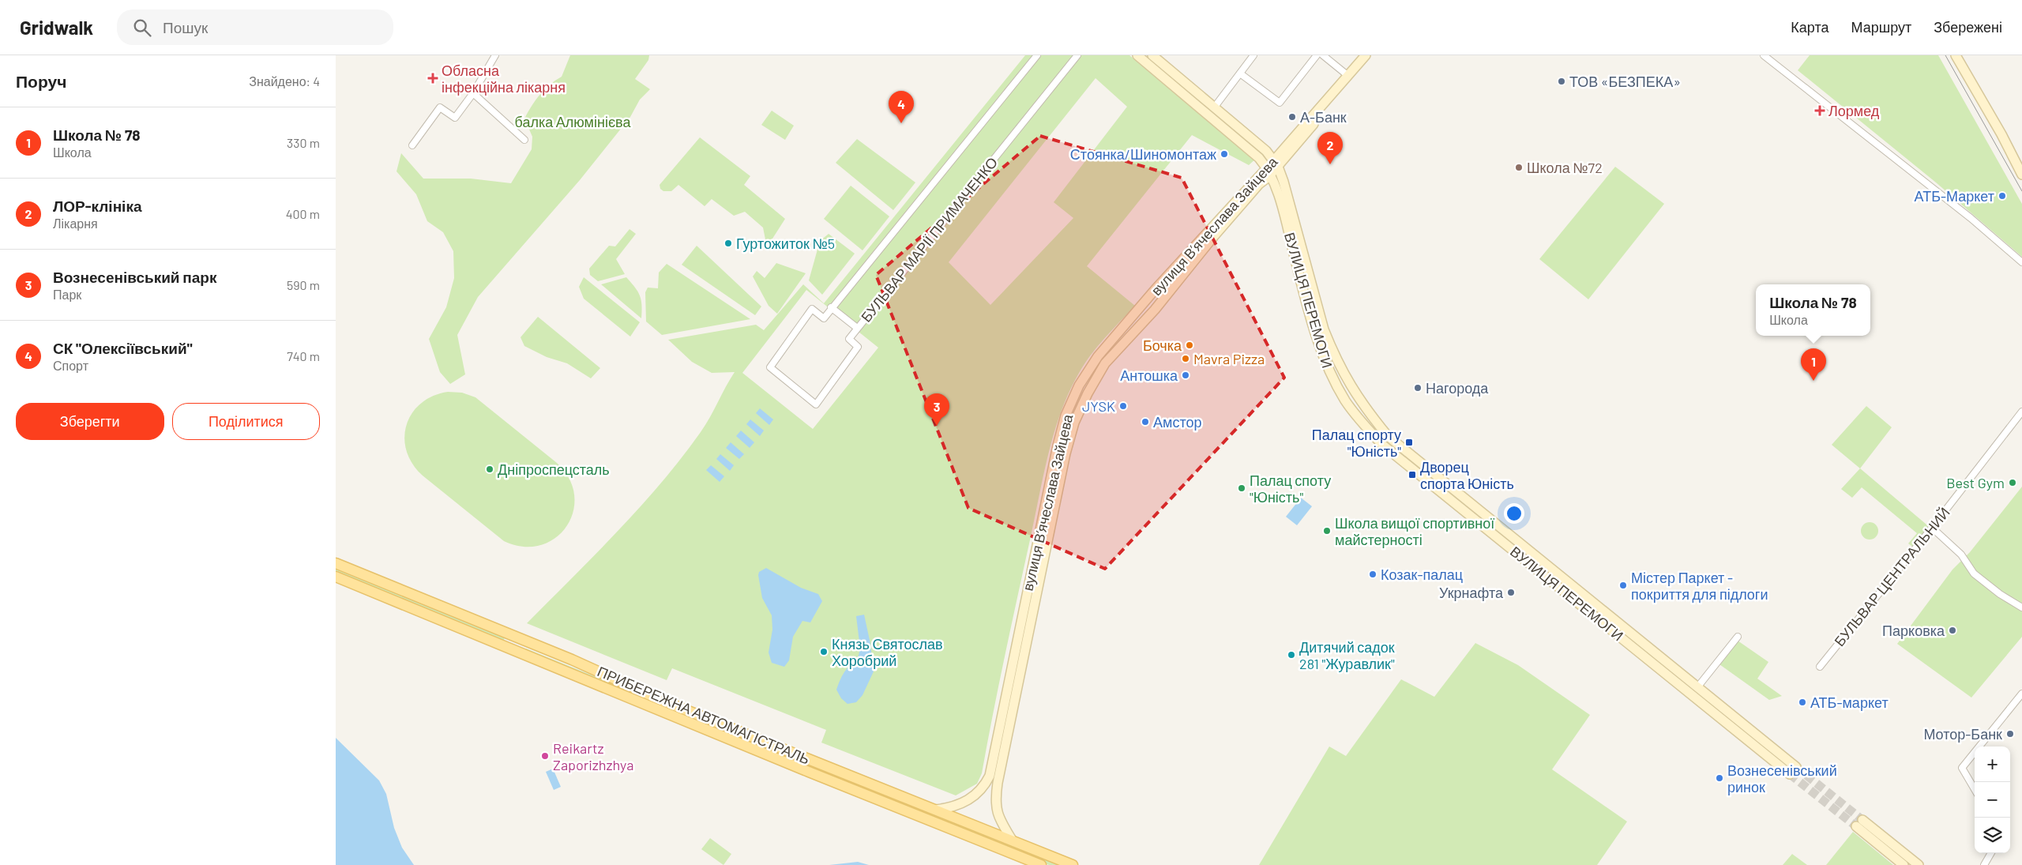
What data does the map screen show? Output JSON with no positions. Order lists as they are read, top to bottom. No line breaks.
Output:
{"streets":{"main road":["вулиця Вʼячеслава Зайцева","ВУЛИЦЯ ПЕРЕМОГИ","ПРИБЕРЕЖНА АВТОМАГІСТРАЛЬ"],"street":["БУЛЬВАР МАРІЇ ПРИМАЧЕНКО","БУЛЬВАР ЦЕНТРАЛЬНИЙ"]},"crossings":[["вулиця Вʼячеслава Зайцева","ВУЛИЦЯ ПЕРЕМОГИ"],["вулиця Вʼячеслава Зайцева","ПРИБЕРЕЖНА АВТОМАГІСТРАЛЬ"]],"parks":["балка Алюмінієва"],"places":{"health":["Обласна інфекційна лікарня","Лормед"],"other":["ТОВ «БЕЗПЕКА»","А-Банк","Стоянка/Шиномонтаж","Школа №72","АТБ-Маркет","Гуртожиток №5","Бочка","Mavra Pizza","Антошка","Нагорода","JYSK","Амстор","Дніпроспецсталь","Best Gym","Палац споту \"Юність\"","Школа вищої спортивної майстерності","Козак-палац","Містер Паркет - покриття для підлоги","Укрнафта","Парковка","Князь Святослав Хоробрий","Дитячий садок 281 \"Журавлик\"","АТБ-маркет","Мотор-Банк","Reikartz Zaporizhzhya","Вознесенівський ринок"],"transit":["Палац спорту \"Юність\"","Дворец спорта Юність"]},"page":{"header":"Gridwalk","search":"Пошук","nav":["Карта","Маршрут","Збережені"],"heading":["Поруч","Знайдено: 4"],"pins":["4","2","1","3"],"list":[{"mark":"1","name":"Школа № 78","note":"Школа","value":"330 m"},{"mark":"2","name":"ЛОР-клініка","note":"Лікарня","value":"400 m"},{"mark":"3","name":"Вознесенівський парк","note":"Парк","value":"590 m"},{"mark":"4","name":"СК \"Олексіївський\"","note":"Спорт","value":"740 m"}],"popup":["Школа № 78","Школа"],"buttons":["Зберегти","Поділитися"],"map_buttons":["+","−"]}}
